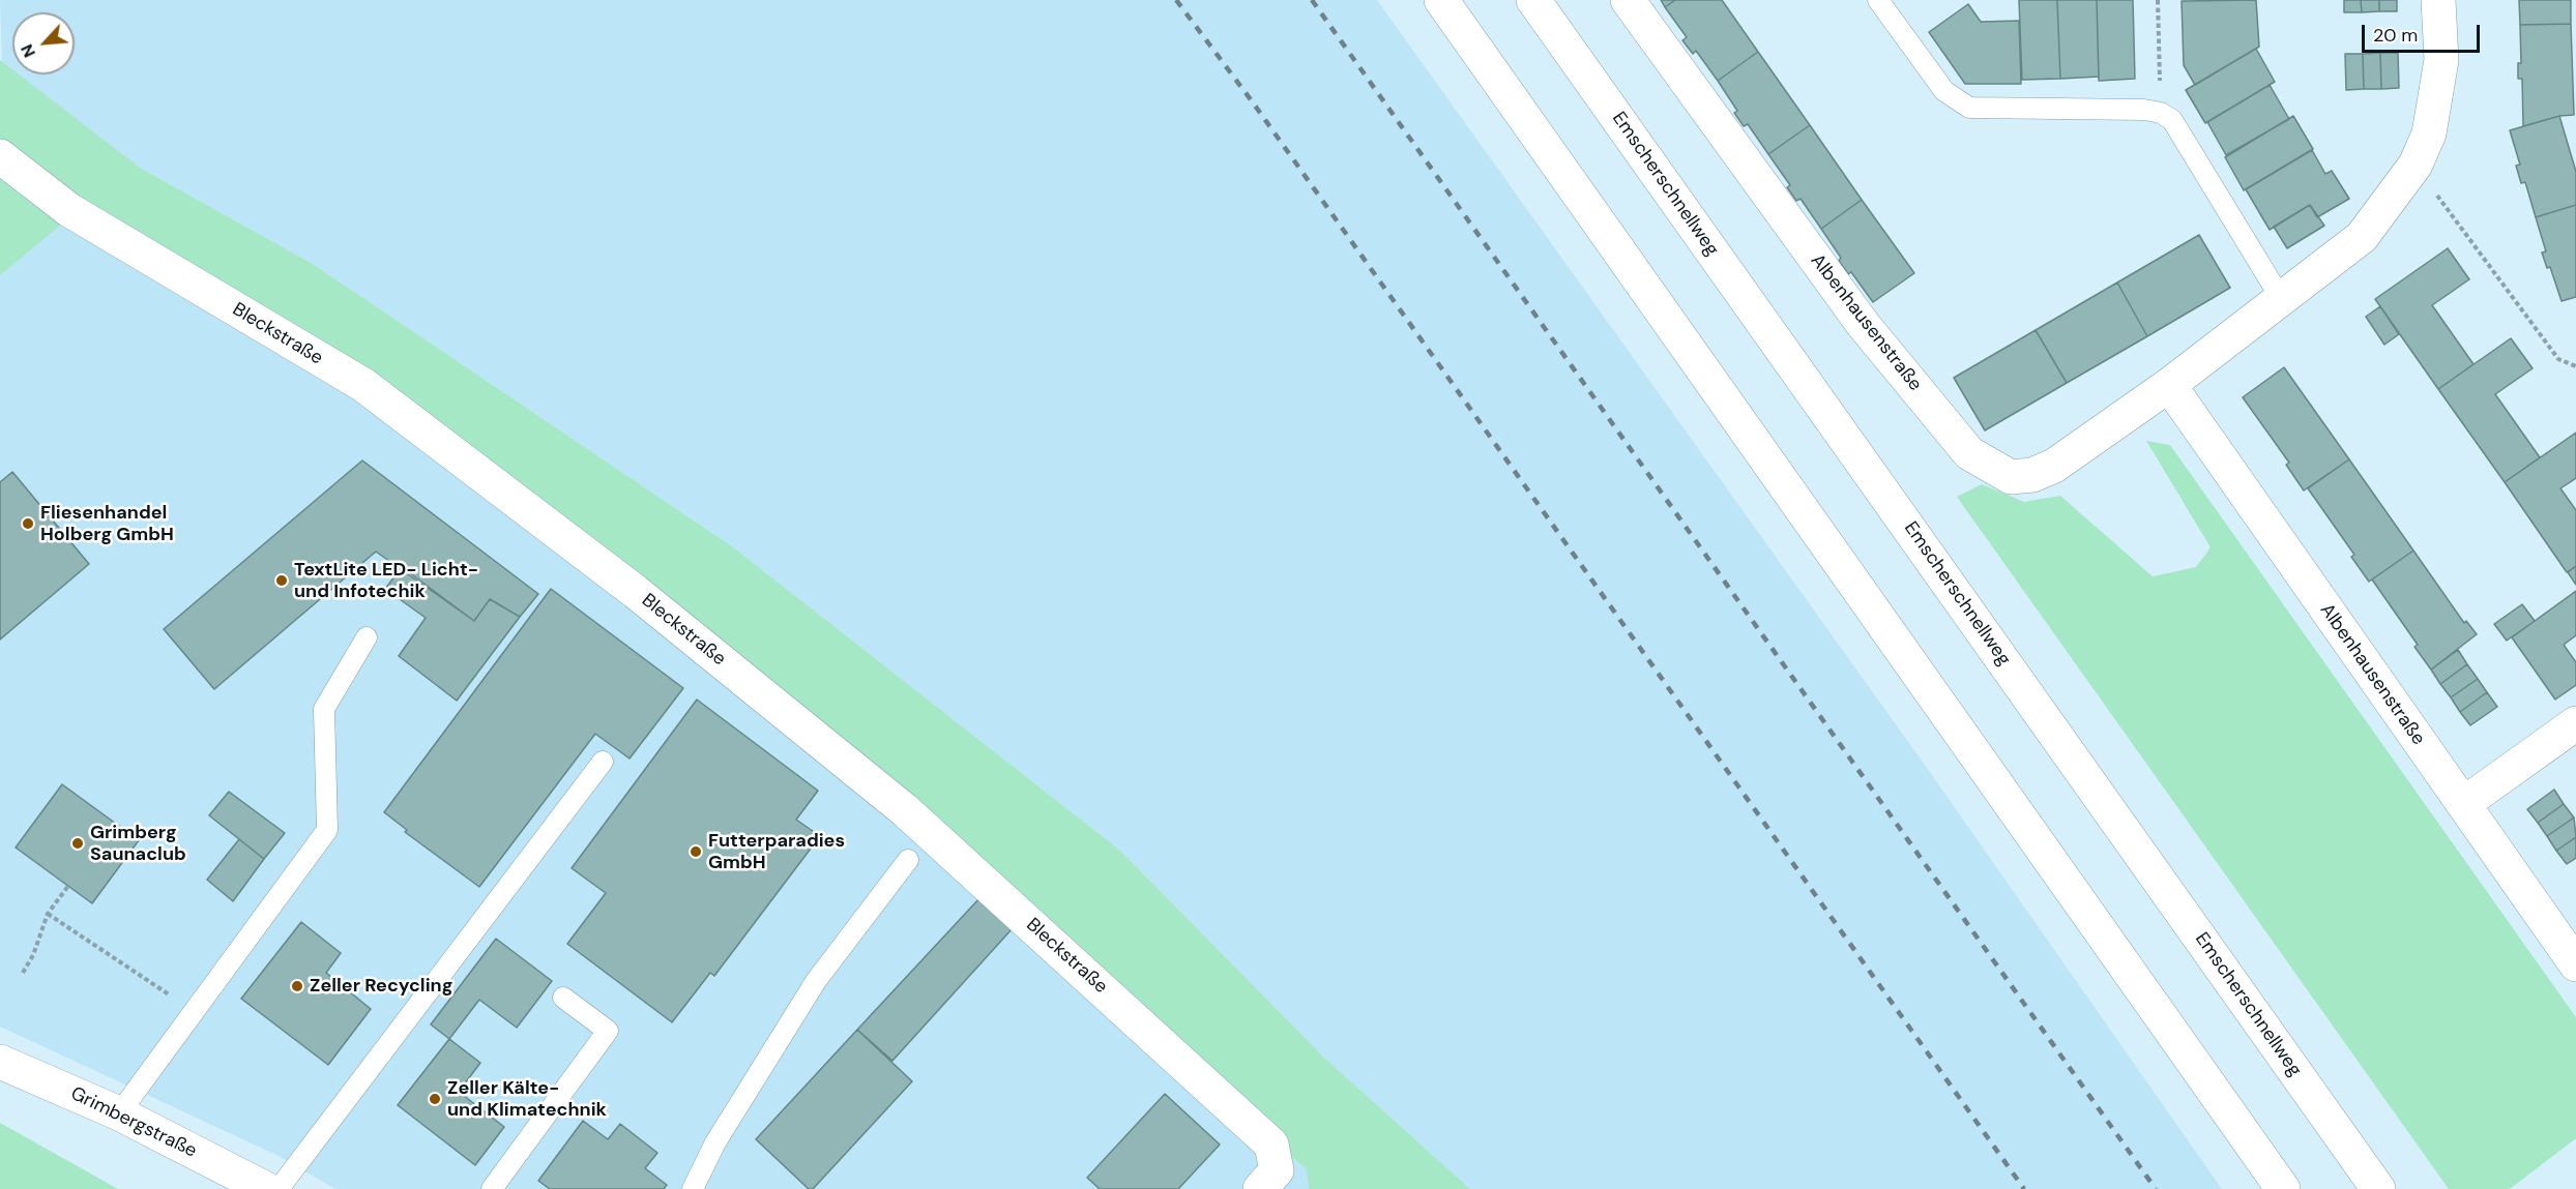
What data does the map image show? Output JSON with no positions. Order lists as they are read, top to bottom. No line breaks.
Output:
{"streets":{"main road":["Emscherschnellweg","Albenhausenstraße","Bleckstraße","Grimbergstraße"]},"places":["Fliesenhandel Holberg GmbH","TextLite LED- Licht- und Infotechik","Grimberg Saunaclub","Futterparadies GmbH","Zeller Recycling","Zeller Kälte- und Klimatechnik"],"scale_bar":"20 m","north":"bottom left"}
